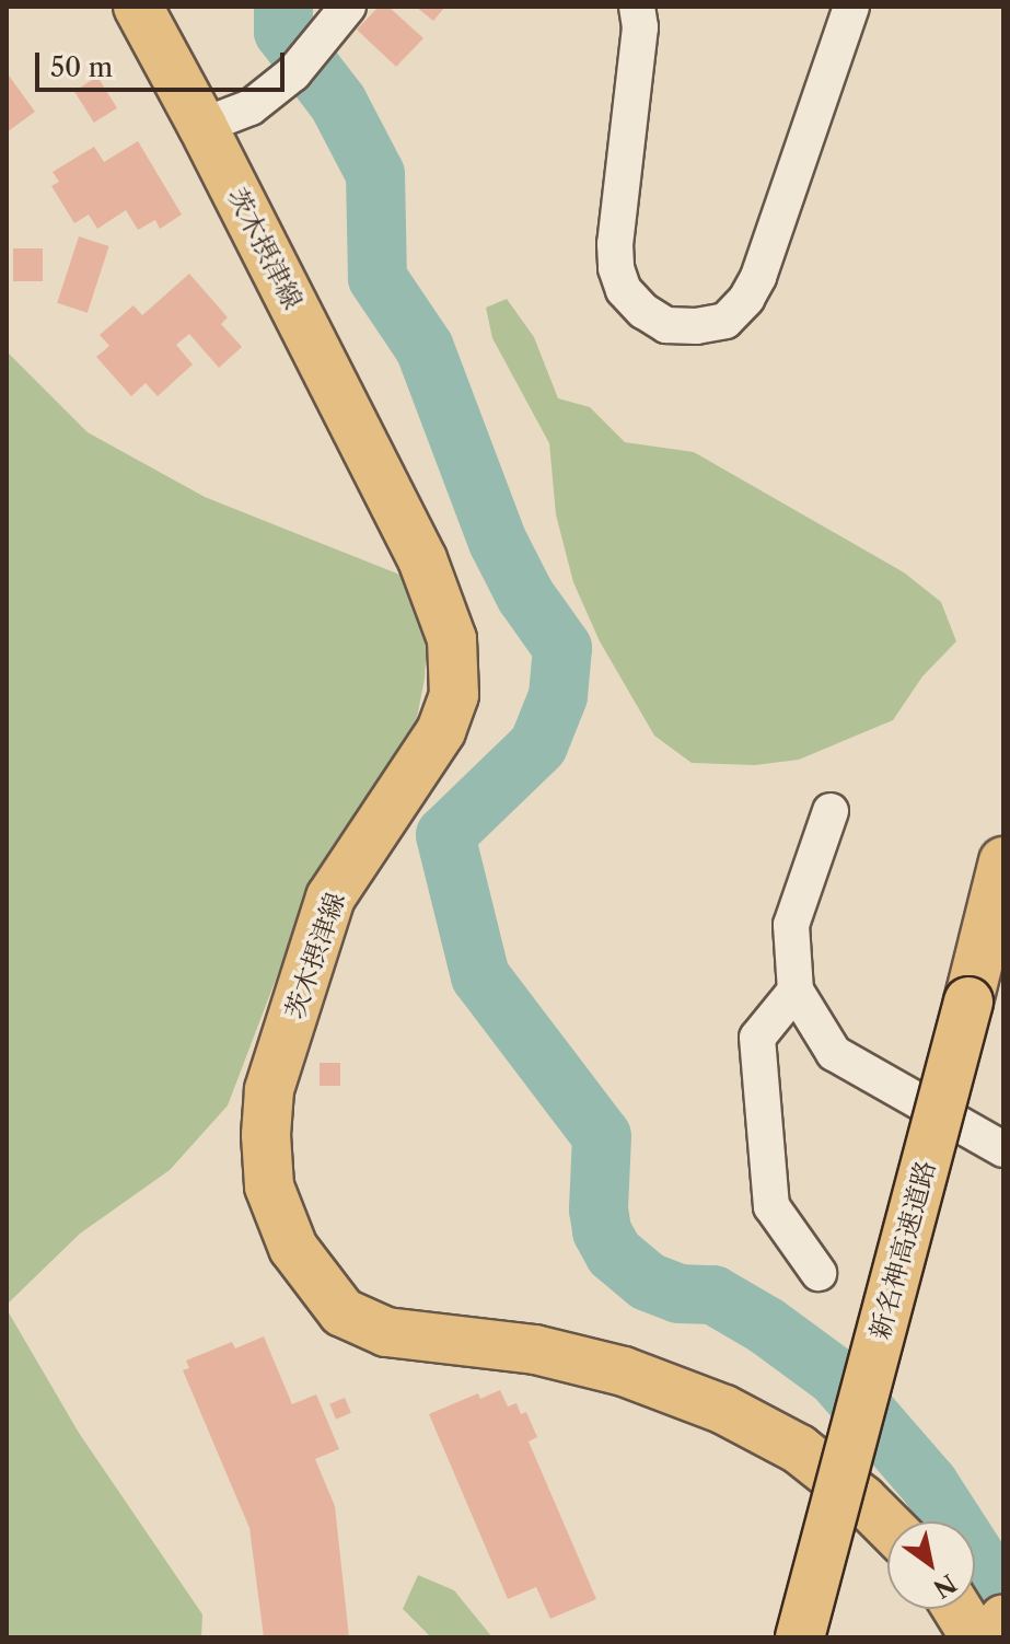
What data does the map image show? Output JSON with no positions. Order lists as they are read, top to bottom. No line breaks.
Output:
{"streets":{"main road":["茨木摂津線","新名神高速道路"]},"scale_bar":"50 m","north":"bottom right"}
